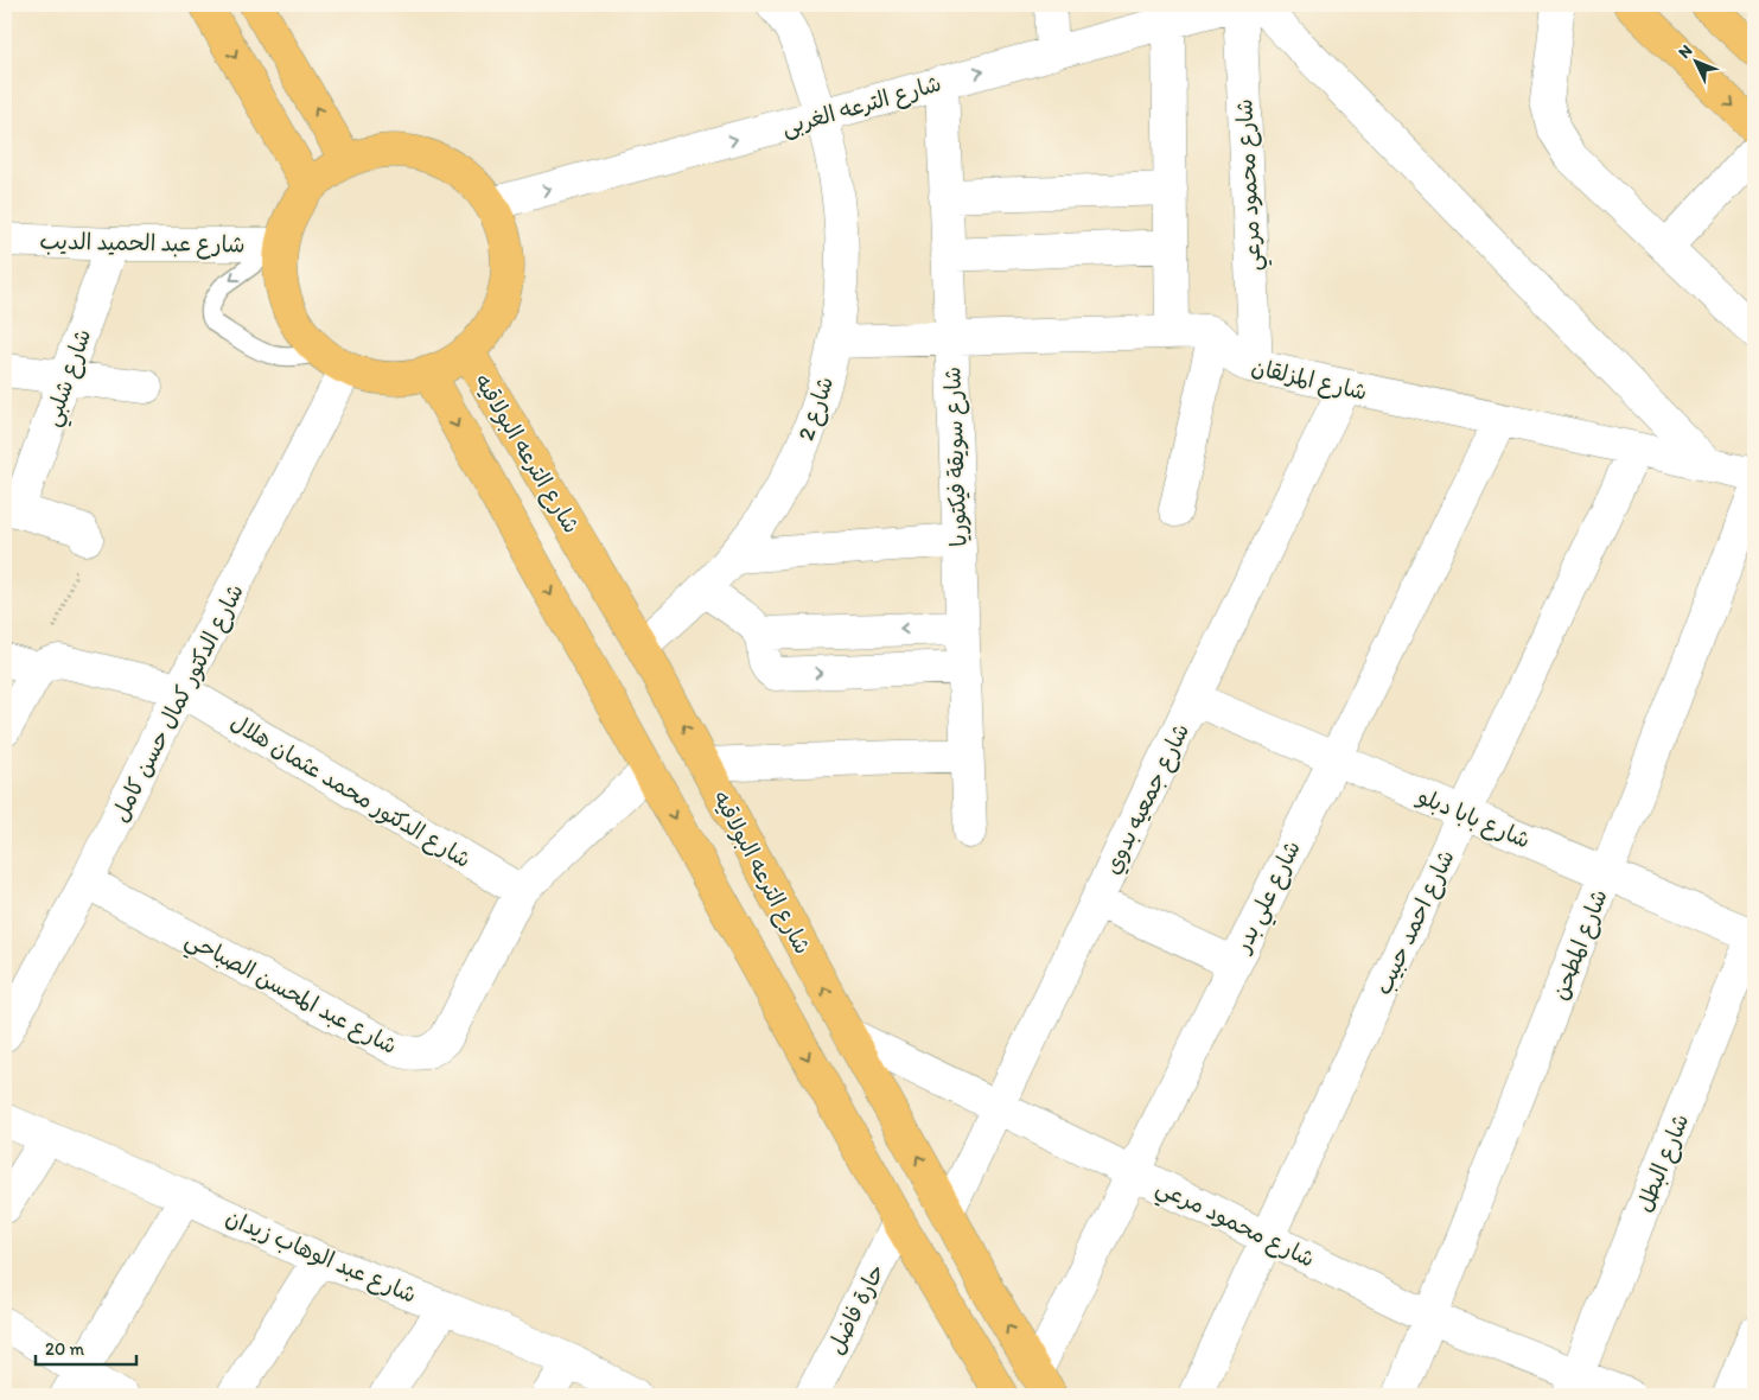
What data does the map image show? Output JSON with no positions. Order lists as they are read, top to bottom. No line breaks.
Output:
{"streets":{"main road":["شارع الترعه البولاقيه"],"street":["شارع الترعه الغربى","شارع محمود مرعي","شارع عبد الحميد الديب","شارع شلبي","شارع المزلقان","شارع 2","شارع سويقة فيكتوريا","شارع الدكتور كمال حسن كامل","شارع الدكتور محمد عثمان هلال","شارع جمعيه بدوي","شارع بابا دبلو","شارع علي بدر","شارع احمد حبيب","شارع المطحن","شارع عبد المحسن الصباحي","شارع البطل","شارع عبد الوهاب زيدان","حارة فاضل"]},"crossings":[["شارع الترعه الغربى","شارع 2"],["شارع الترعه الغربى","شارع سويقة فيكتوريا"],["شارع محمود مرعي","شارع المزلقان"],["شارع محمود مرعي","شارع الترعه البولاقيه"],["شارع محمود مرعي","شارع جمعيه بدوي"],["شارع محمود مرعي","شارع علي بدر"],["شارع محمود مرعي","شارع احمد حبيب"],["شارع محمود مرعي","شارع المطحن"],["شارع محمود مرعي","شارع البطل"],["شارع عبد الحميد الديب","شارع شلبي"],["شارع المزلقان","شارع جمعيه بدوي"],["شارع المزلقان","شارع علي بدر"],["شارع المزلقان","شارع احمد حبيب"],["شارع 2","شارع الترعه البولاقيه"],["شارع الترعه البولاقيه","شارع جمعيه بدوي"],["شارع الترعه البولاقيه","شارع علي بدر"],["شارع الترعه البولاقيه","شارع عبد المحسن الصباحي"],["شارع الترعه البولاقيه","حارة فاضل"],["شارع الدكتور كمال حسن كامل","شارع الدكتور محمد عثمان هلال"],["شارع الدكتور كمال حسن كامل","شارع عبد المحسن الصباحي"],["شارع الدكتور محمد عثمان هلال","شارع عبد المحسن الصباحي"],["شارع جمعيه بدوي","شارع بابا دبلو"],["شارع بابا دبلو","شارع علي بدر"],["شارع بابا دبلو","شارع احمد حبيب"],["شارع بابا دبلو","شارع المطحن"],["شارع بابا دبلو","شارع البطل"]],"scale_bar":"20 m","north":"top left"}
